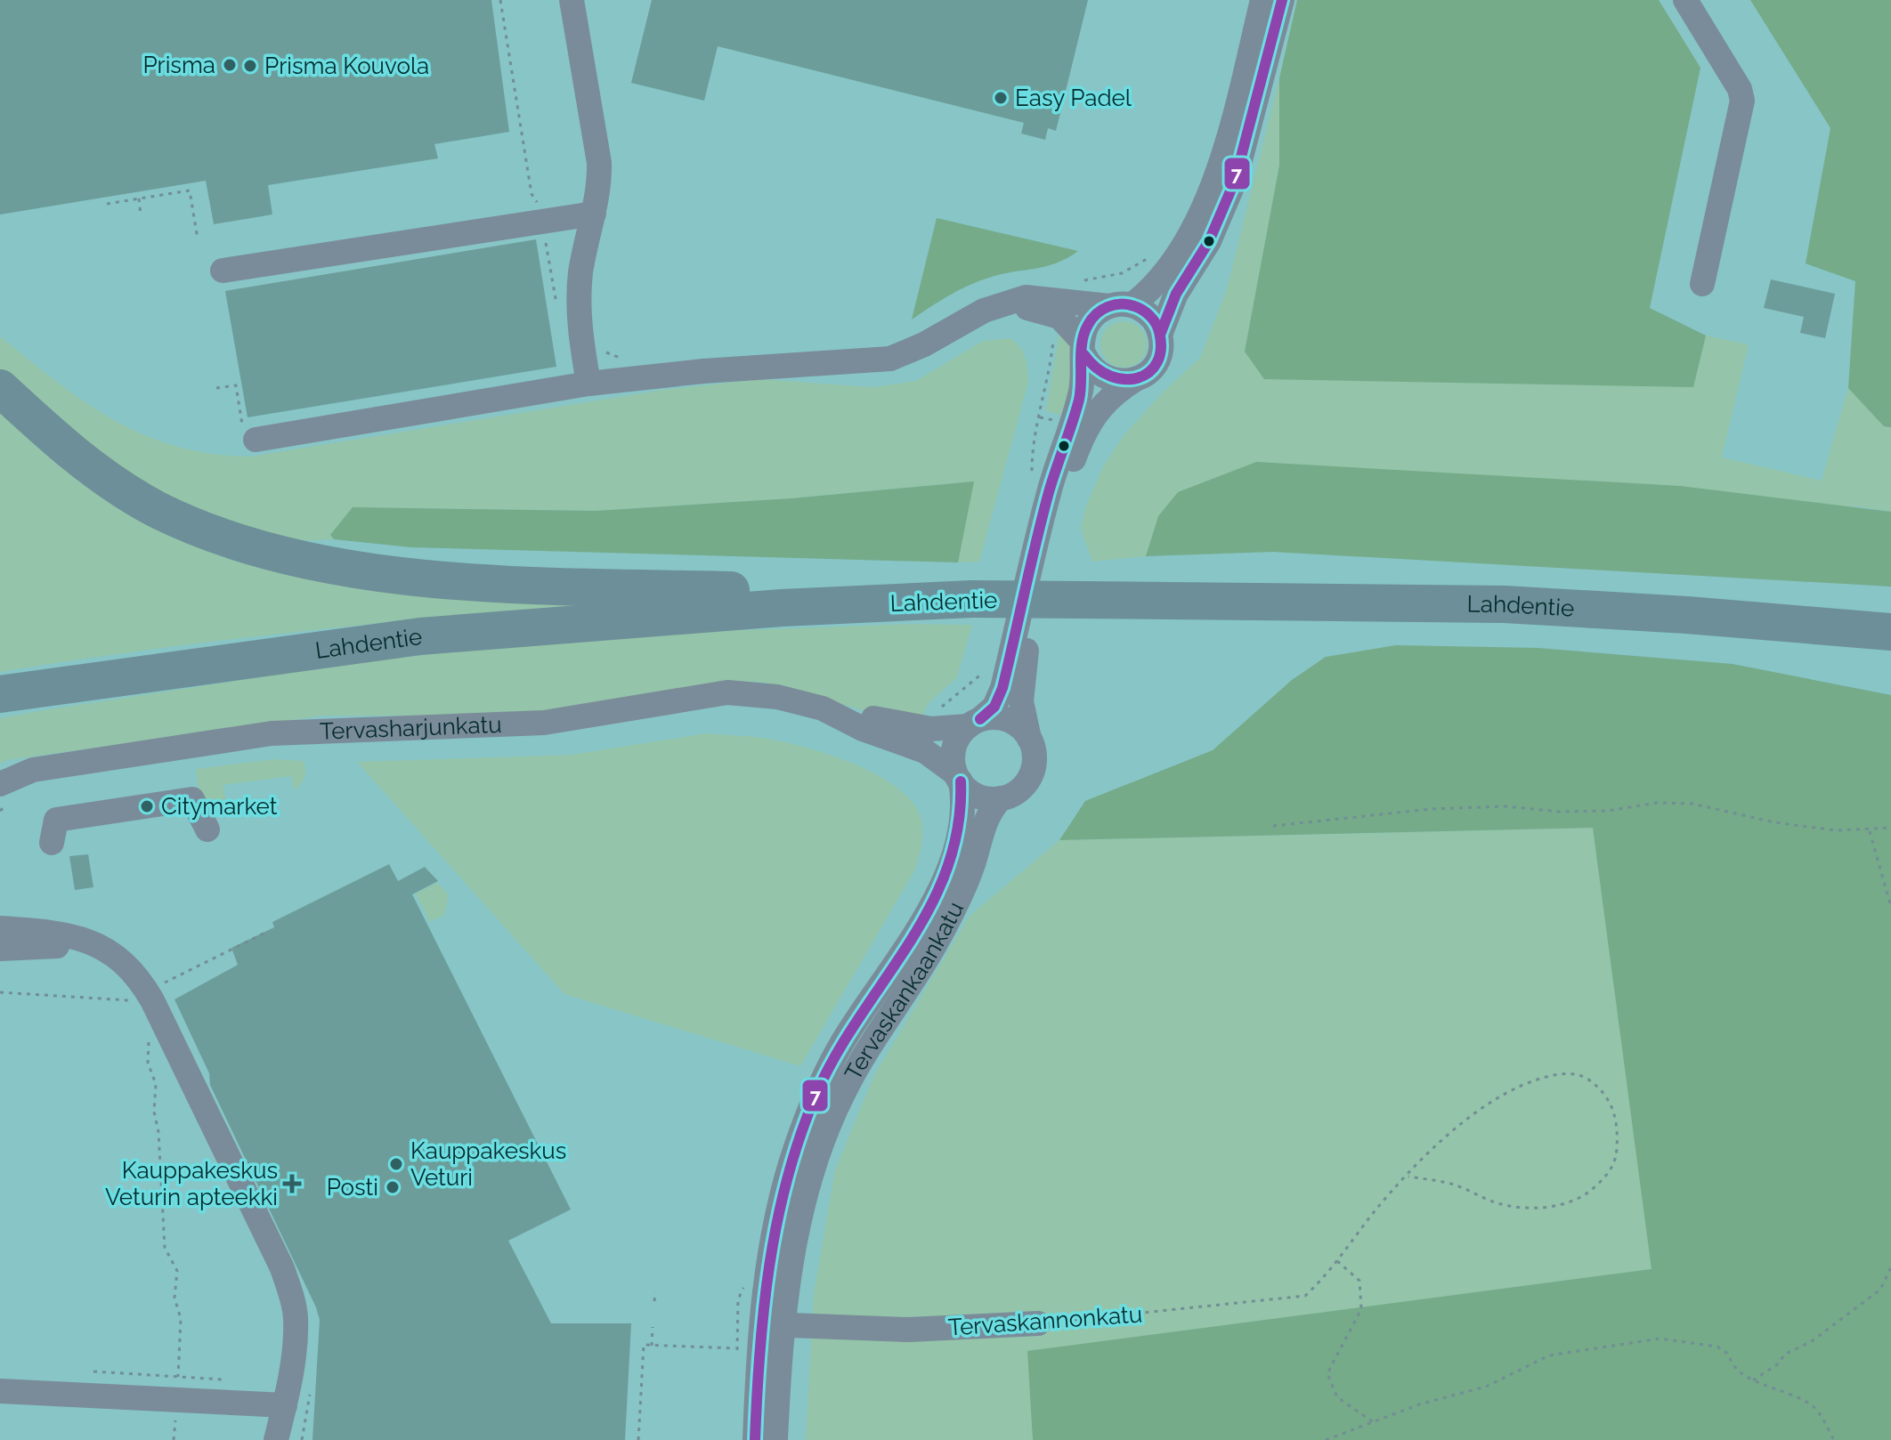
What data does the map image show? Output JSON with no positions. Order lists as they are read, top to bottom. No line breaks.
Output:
{"streets":{"highway":["Lahdentie"],"street":["Tervasharjunkatu","Tervaskankaankatu","Tervaskannonkatu"]},"crossings":[["Tervasharjunkatu","Tervaskankaankatu"],["Tervaskankaankatu","Tervaskannonkatu"]],"places":{"other":["Prisma","Prisma Kouvola","Easy Padel","Citymarket","Kauppakeskus Veturi","Posti"],"health":["Kauppakeskus Veturin apteekki"]},"lines":["transit line 7"]}
